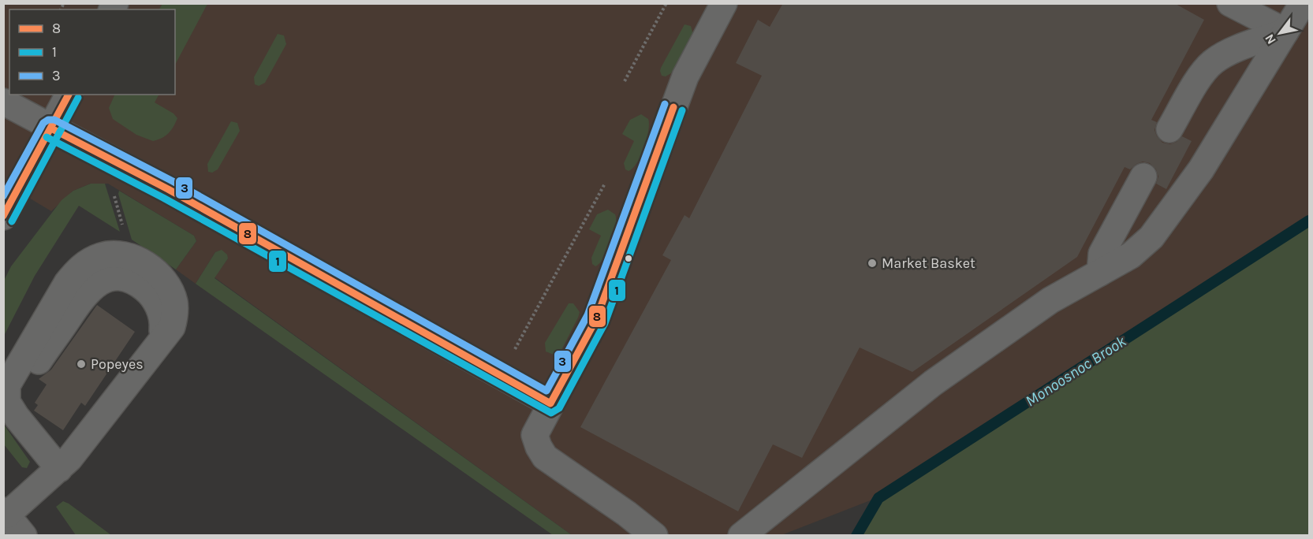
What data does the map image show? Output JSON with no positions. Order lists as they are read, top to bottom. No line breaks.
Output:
{"water":["Monoosnoc Brook"],"places":["Market Basket","Popeyes"],"lines":["transit line 8","transit line 1","transit line 3"],"legend":["8","1","3"],"north":"bottom left"}
